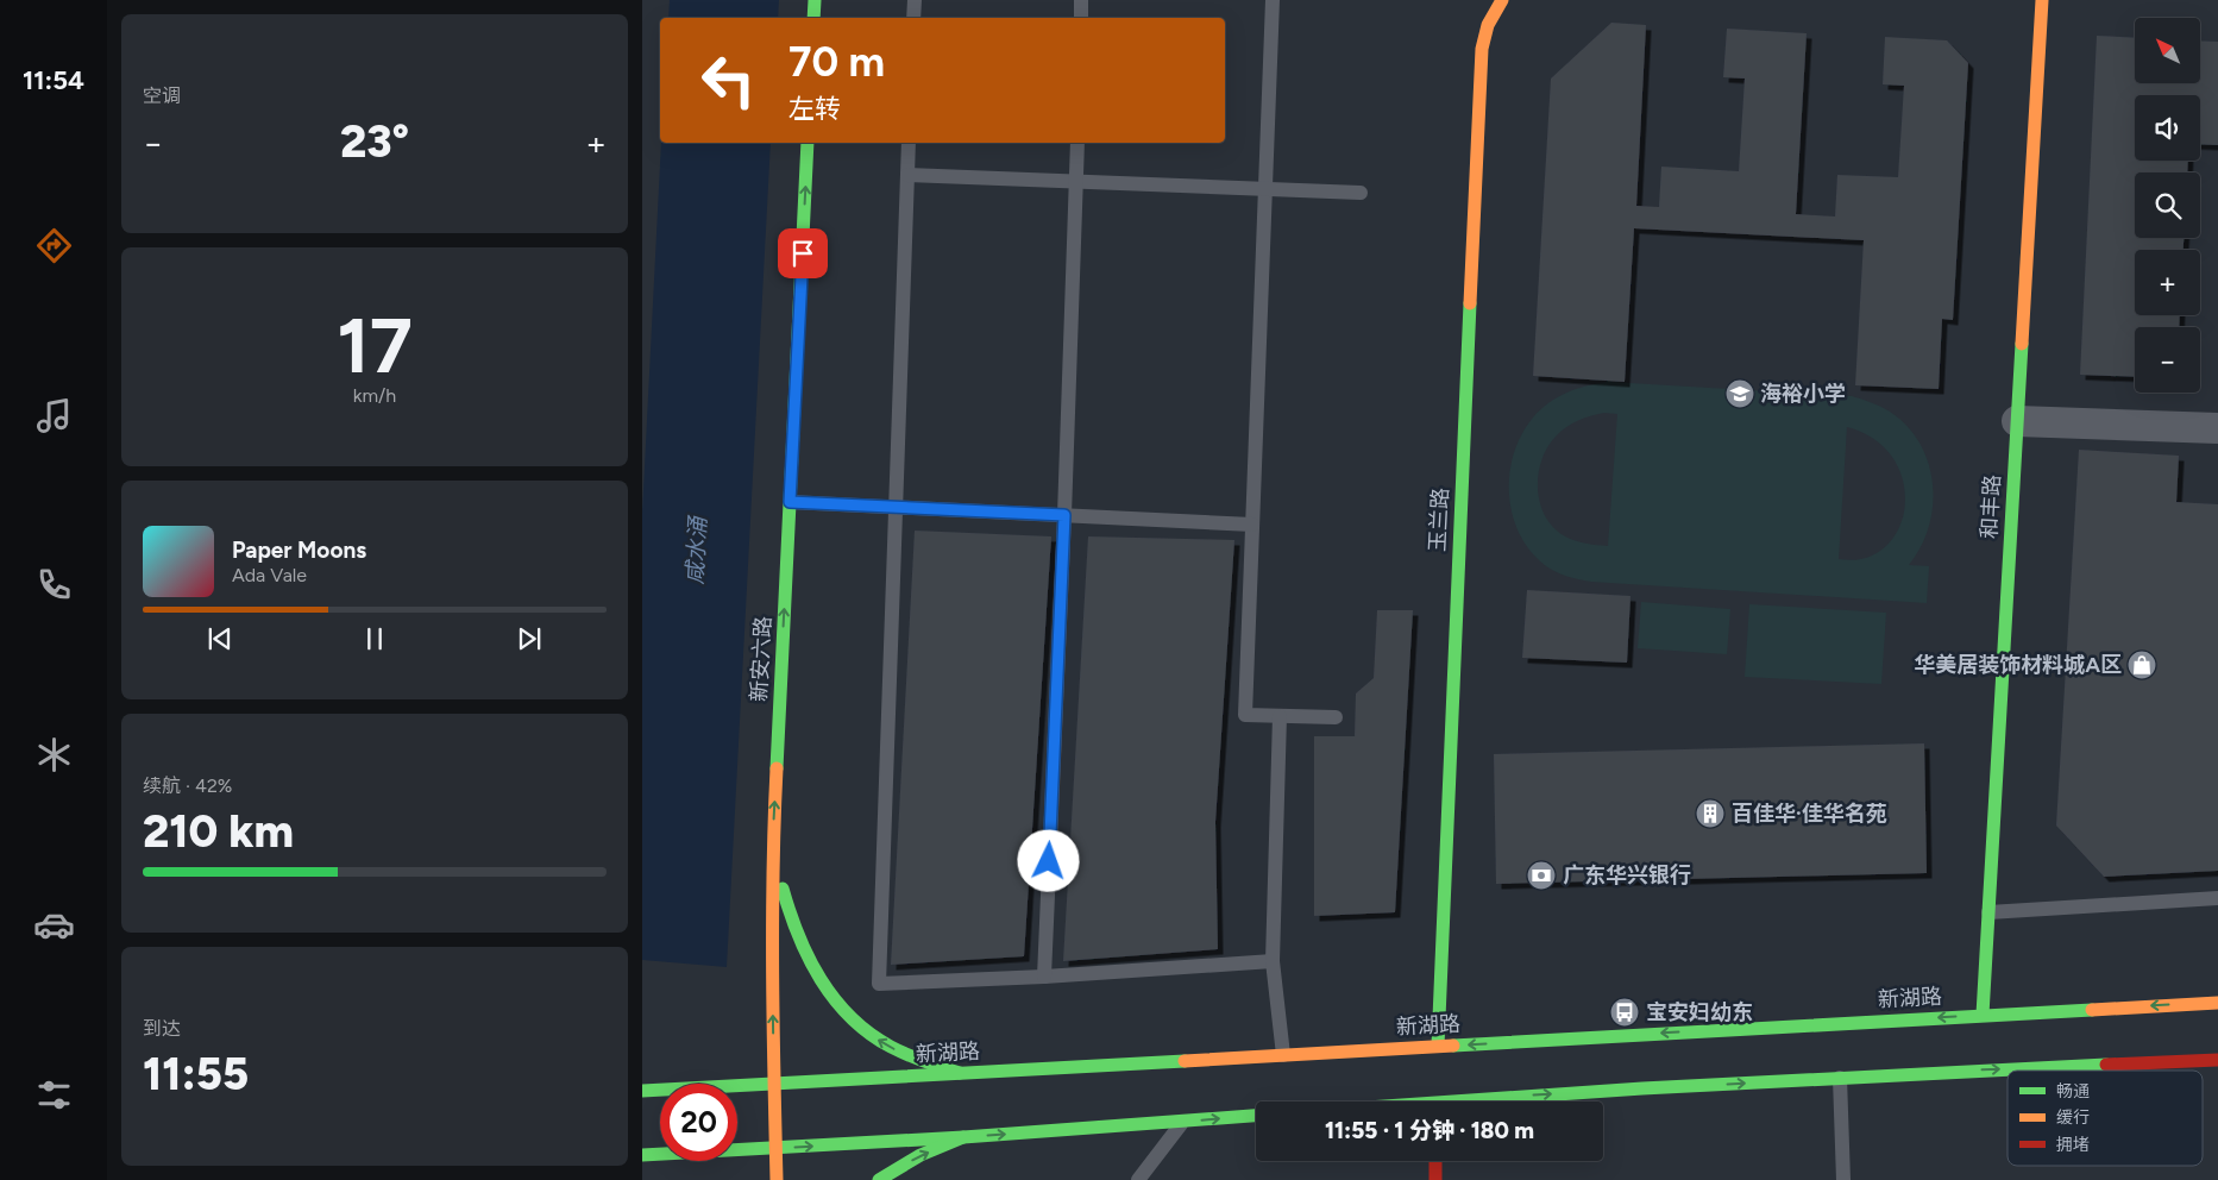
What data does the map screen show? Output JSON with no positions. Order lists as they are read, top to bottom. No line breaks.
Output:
{"streets":{"main road":["和丰路","玉兰路","新安六路","新湖路"]},"crossings":[["和丰路","新湖路"],["玉兰路","新湖路"],["新安六路","新湖路"]],"one_way":["新安六路"],"water":["咸水涌"],"places":{"school or university":["海裕小学"],"shop":["华美居装饰材料城A区"],"building":["百佳华·佳华名苑"],"bank":["广东华兴银行"],"bus stop":["宝安妇幼东"]},"legend":["畅通","缓行","拥堵"],"north":"top left","page":{"tabs":"11:54","tile":["空调",["17","km/h"],["续航 · 42%","210 km"],["到达","11:55"]],"map_buttons":["+","−"],"turn":["70 m","左转"],"heat":["−","23°","+"],"song":["Paper Moons","Ada Vale"],"limit":"20","trip":"11:55 · 1 分钟 · 180 m"}}
